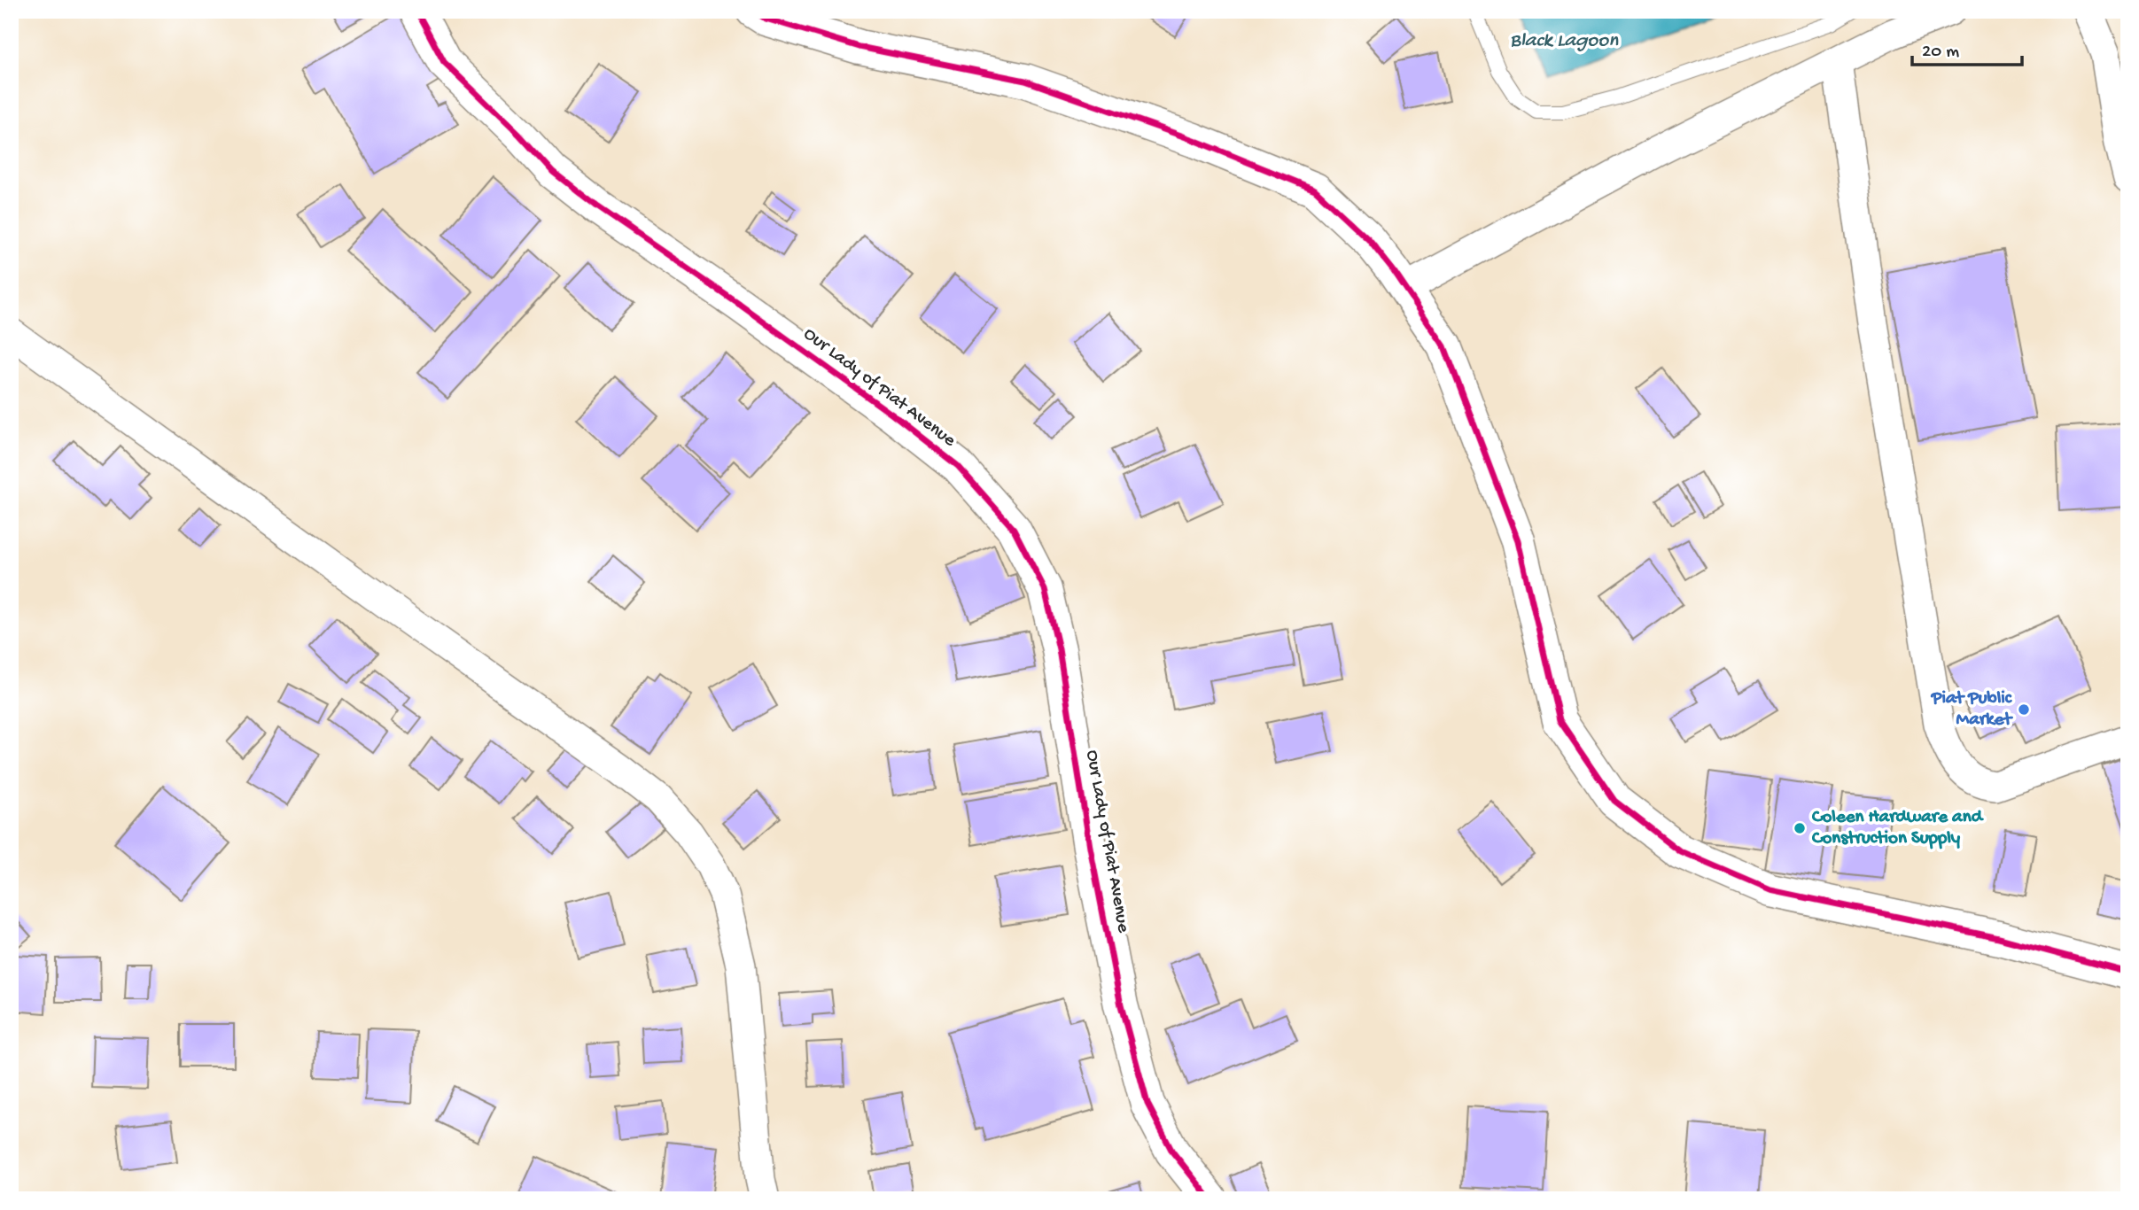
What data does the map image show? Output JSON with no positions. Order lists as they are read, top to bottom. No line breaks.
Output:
{"streets":{"street":["Our Lady of Piat Avenue"]},"water":["Black Lagoon"],"places":["Piat Public Market","Coleen Hardware and Construction Supply"],"scale_bar":"20 m"}
